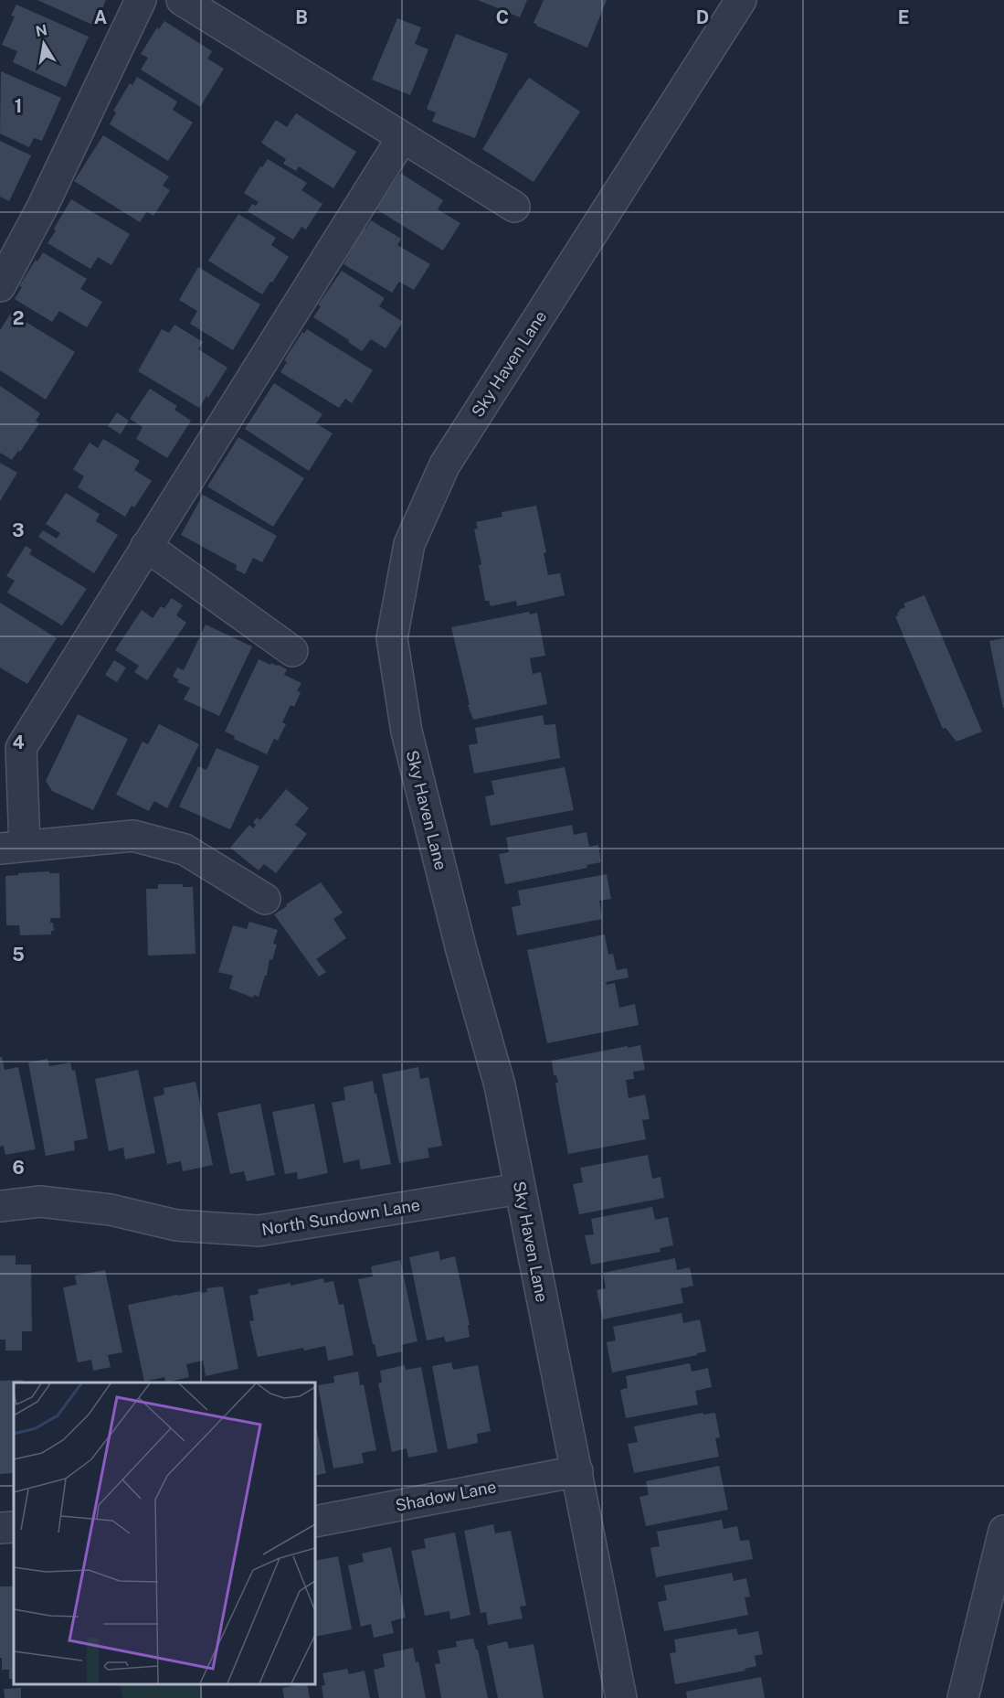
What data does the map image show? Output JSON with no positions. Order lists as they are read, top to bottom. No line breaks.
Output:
{"streets":{"street":["Sky Haven Lane","North Sundown Lane","Shadow Lane"]},"crossings":[["Sky Haven Lane","North Sundown Lane"],["Sky Haven Lane","Shadow Lane"]],"north":"top","grid":{"columns":["A","B","C","D","E"],"rows":["1","2","3","4","5","6"]}}
